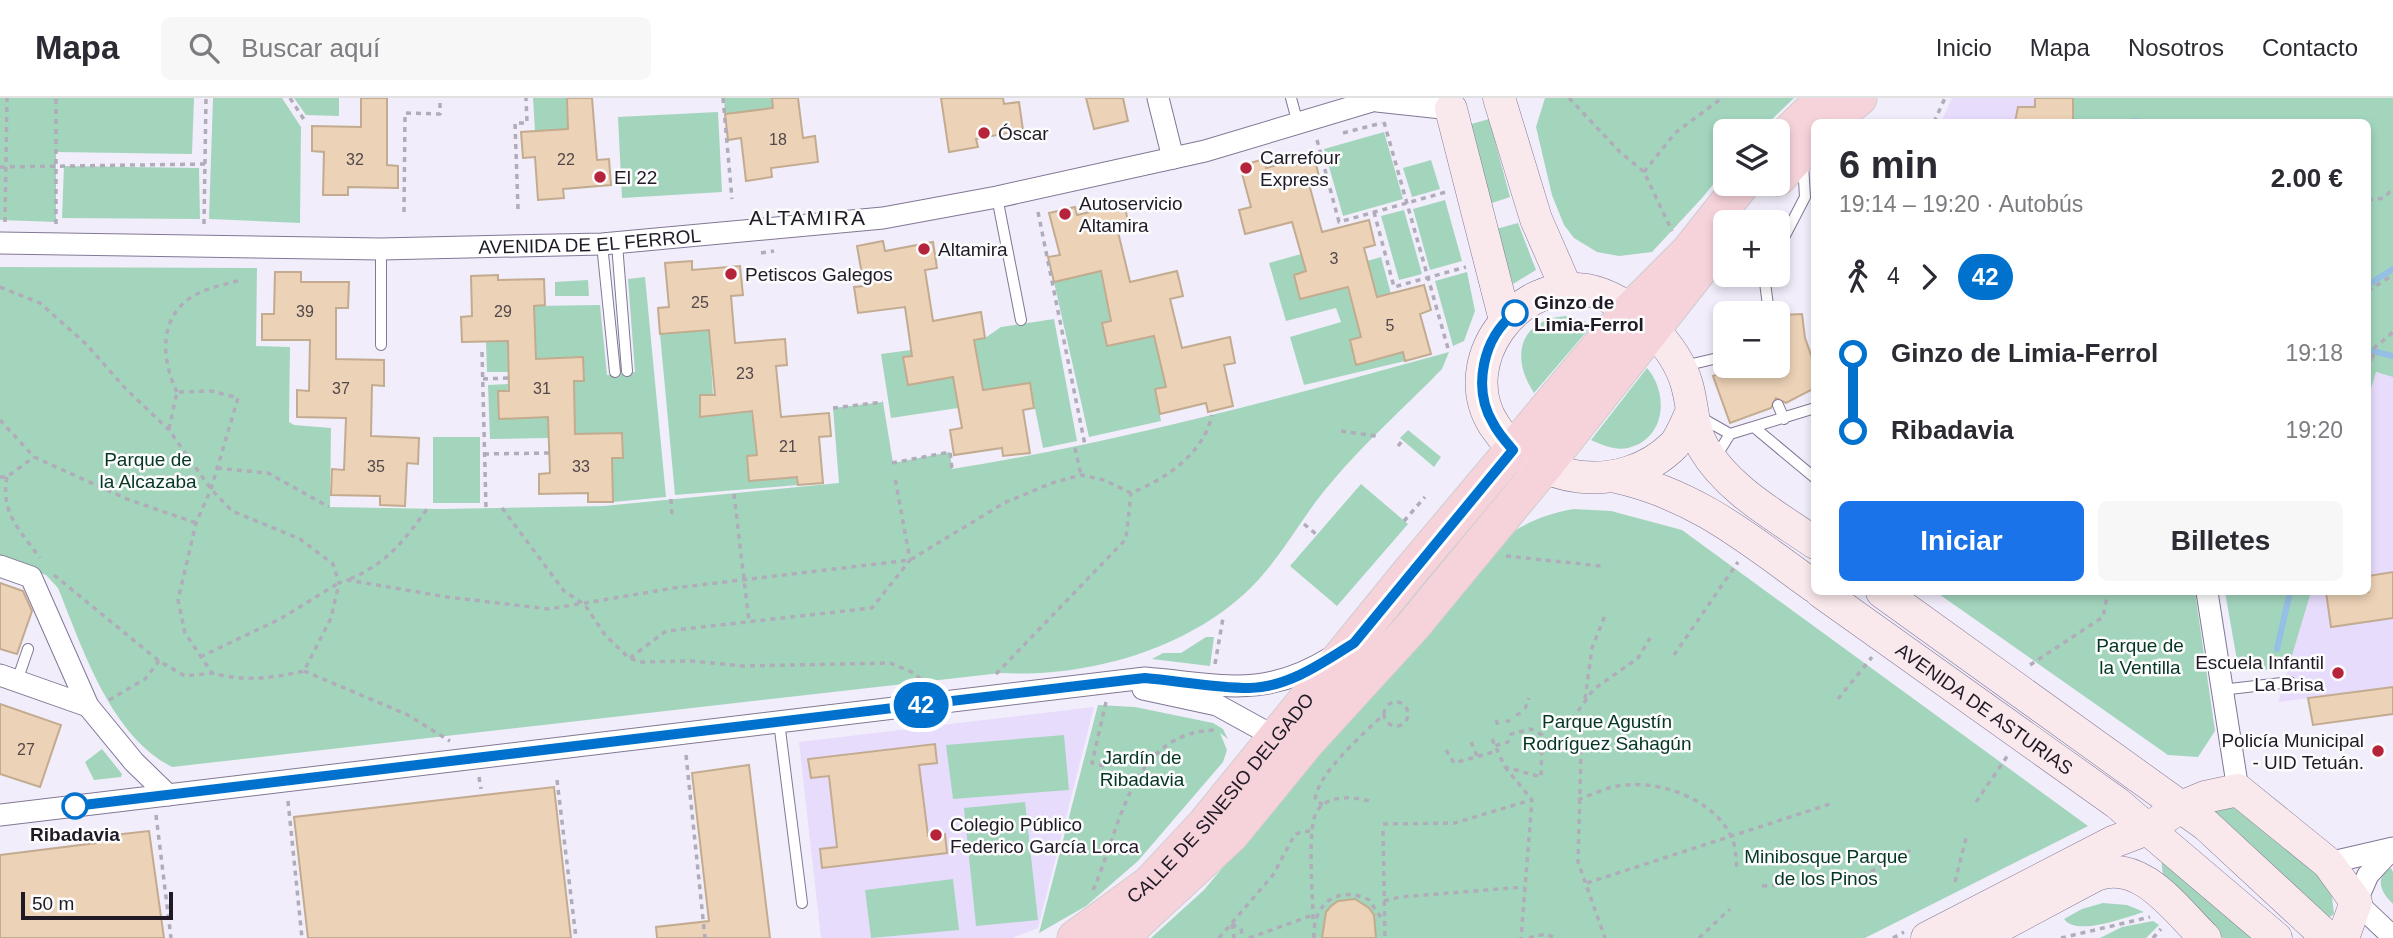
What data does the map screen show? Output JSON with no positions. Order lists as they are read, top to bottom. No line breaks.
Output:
{"streets":{"main road":["AVENIDA DE ASTURIAS","CALLE DE SINESIO DELGADO"],"street":["AVENIDA DE EL FERROL"]},"districts":["ALTAMIRA"],"parks":["Parque de la Alcazaba","Parque de la Ventilla","Parque Agustín Rodríguez Sahagún","Jardín de Ribadavia","Minibosque Parque de los Pinos"],"places":["Óscar","Carrefour Express","El 22","Autoservicio Altamira","Altamira","Petiscos Galegos","Ginzo de Limia-Ferrol","Escuela Infantil La Brisa","Policía Municipal - UID Tetuán.","Ribadavia","Colegio Público Federico García Lorca"],"lines":["bus line 42"],"house_numbers":["18","32","22","3","25","39","29","5","23","37","31","21","35","33","27"],"scale_bar":"50 m","page":{"header":"Mapa","search":"Buscar aquí","nav":["Inicio","Mapa","Nosotros","Contacto"],"on_map":"42","map_buttons":["+","−"],"heading":["6 min","19:14 – 19:20 · Autobús","2.00 €"],"legs":["4","42"],"list":[{"name":"Ginzo de Limia-Ferrol","value":"19:18"},{"name":"Ribadavia","value":"19:20"}],"buttons":["Iniciar","Billetes"],"scale":"50 m"}}
